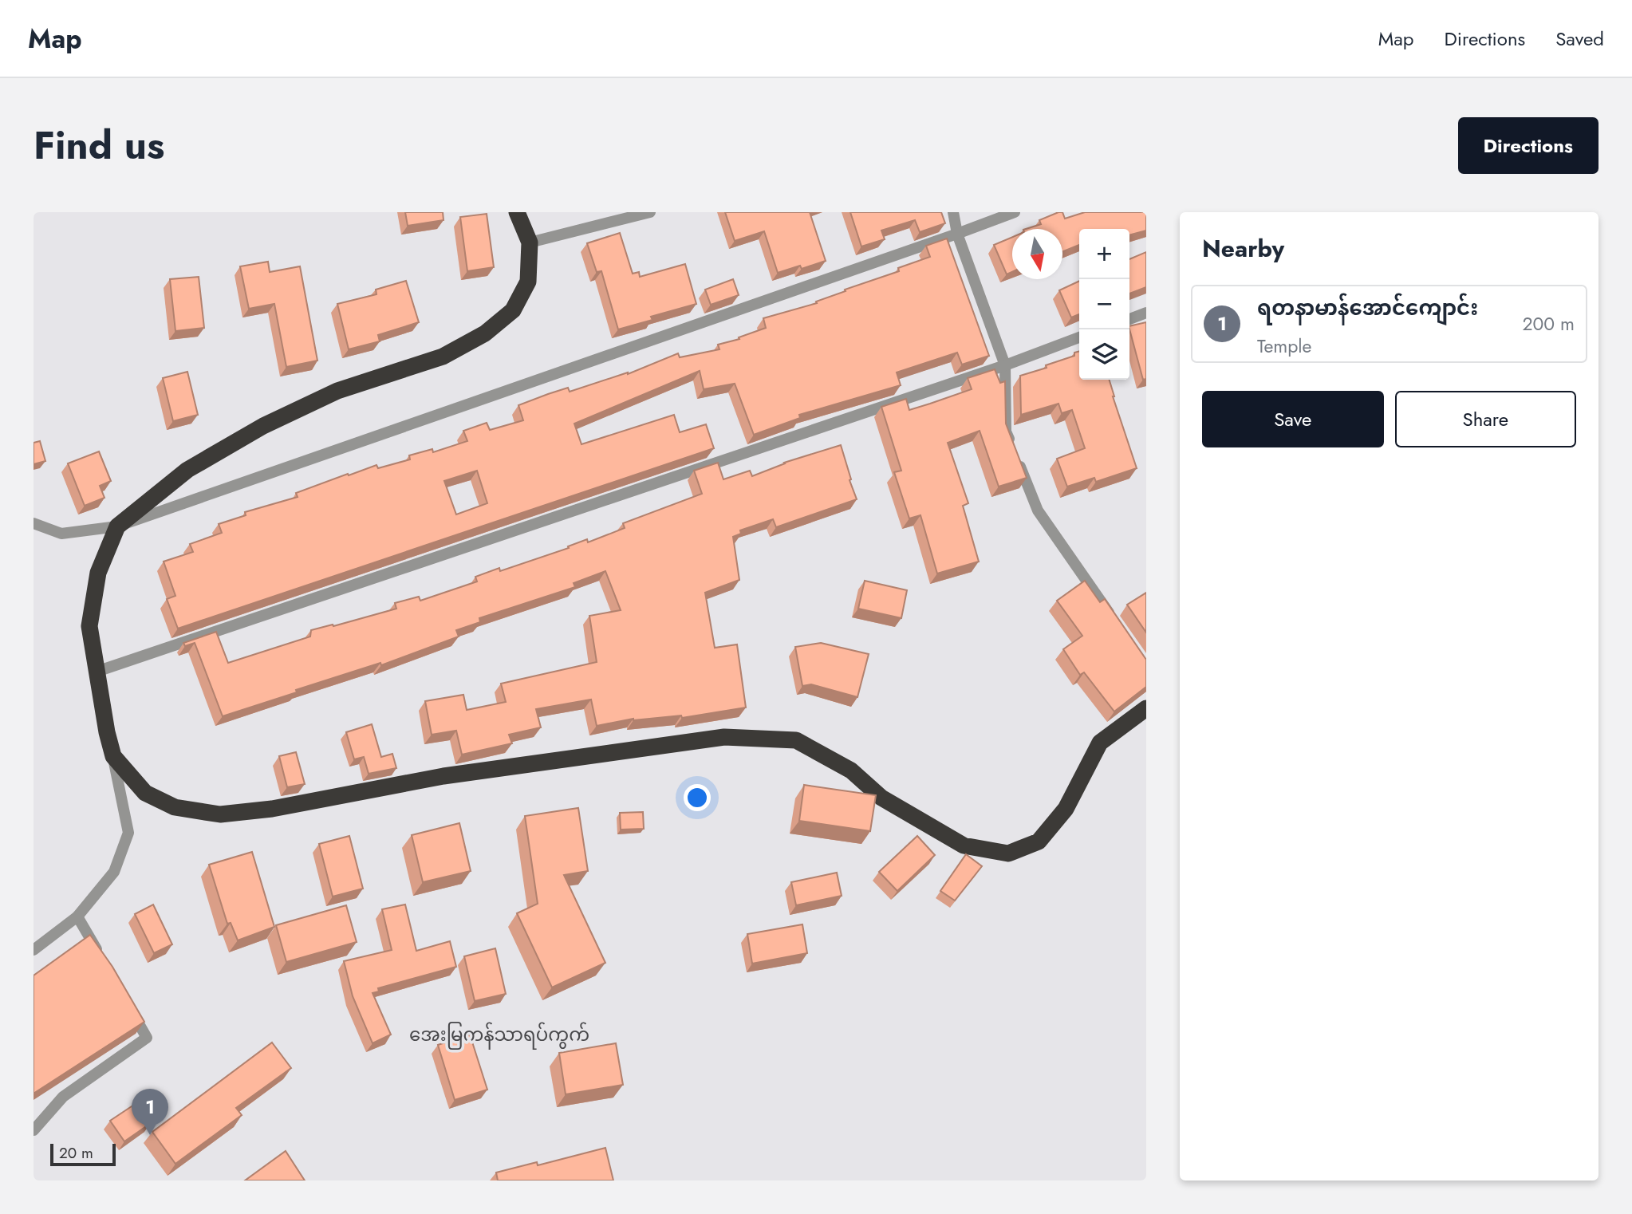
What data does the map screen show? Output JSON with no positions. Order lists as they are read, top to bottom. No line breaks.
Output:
{"districts":["အေးမြကန်သာရပ်ကွက်"],"scale_bar":"20 m","north":"bottom","page":{"header":"Map","nav":["Map","Directions","Saved"],"title":"Find us","buttons":["Directions",["Save","Share"]],"heading":"Nearby","map_buttons":["+","−"],"list":[{"mark":"1","name":"ရတနာမာန်အောင်ကျောင်း","note":"Temple","value":"200 m"}],"pins":"1","scale":"20 m"}}
